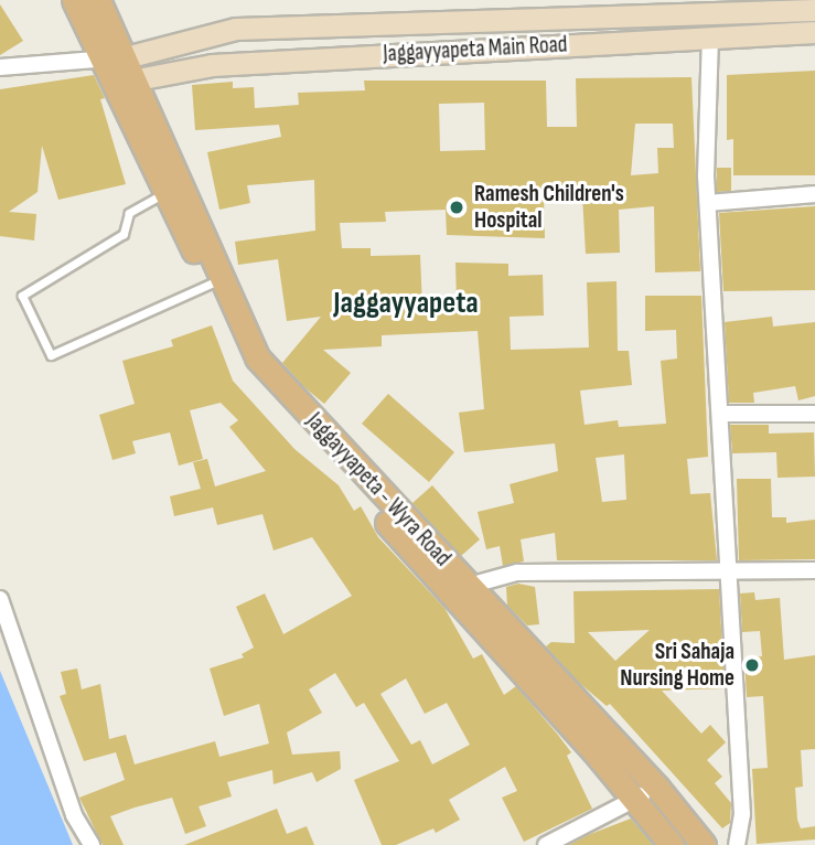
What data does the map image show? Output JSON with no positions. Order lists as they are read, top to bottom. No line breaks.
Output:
{"streets":{"main road":["Jaggayyapeta Main Road","Jaggayyapeta - Wyra Road"]},"crossings":[["Jaggayyapeta Main Road","Jaggayyapeta - Wyra Road"]],"districts":["Jaggayyapeta"],"places":["Ramesh Children's Hospital","Sri Sahaja Nursing Home"]}
